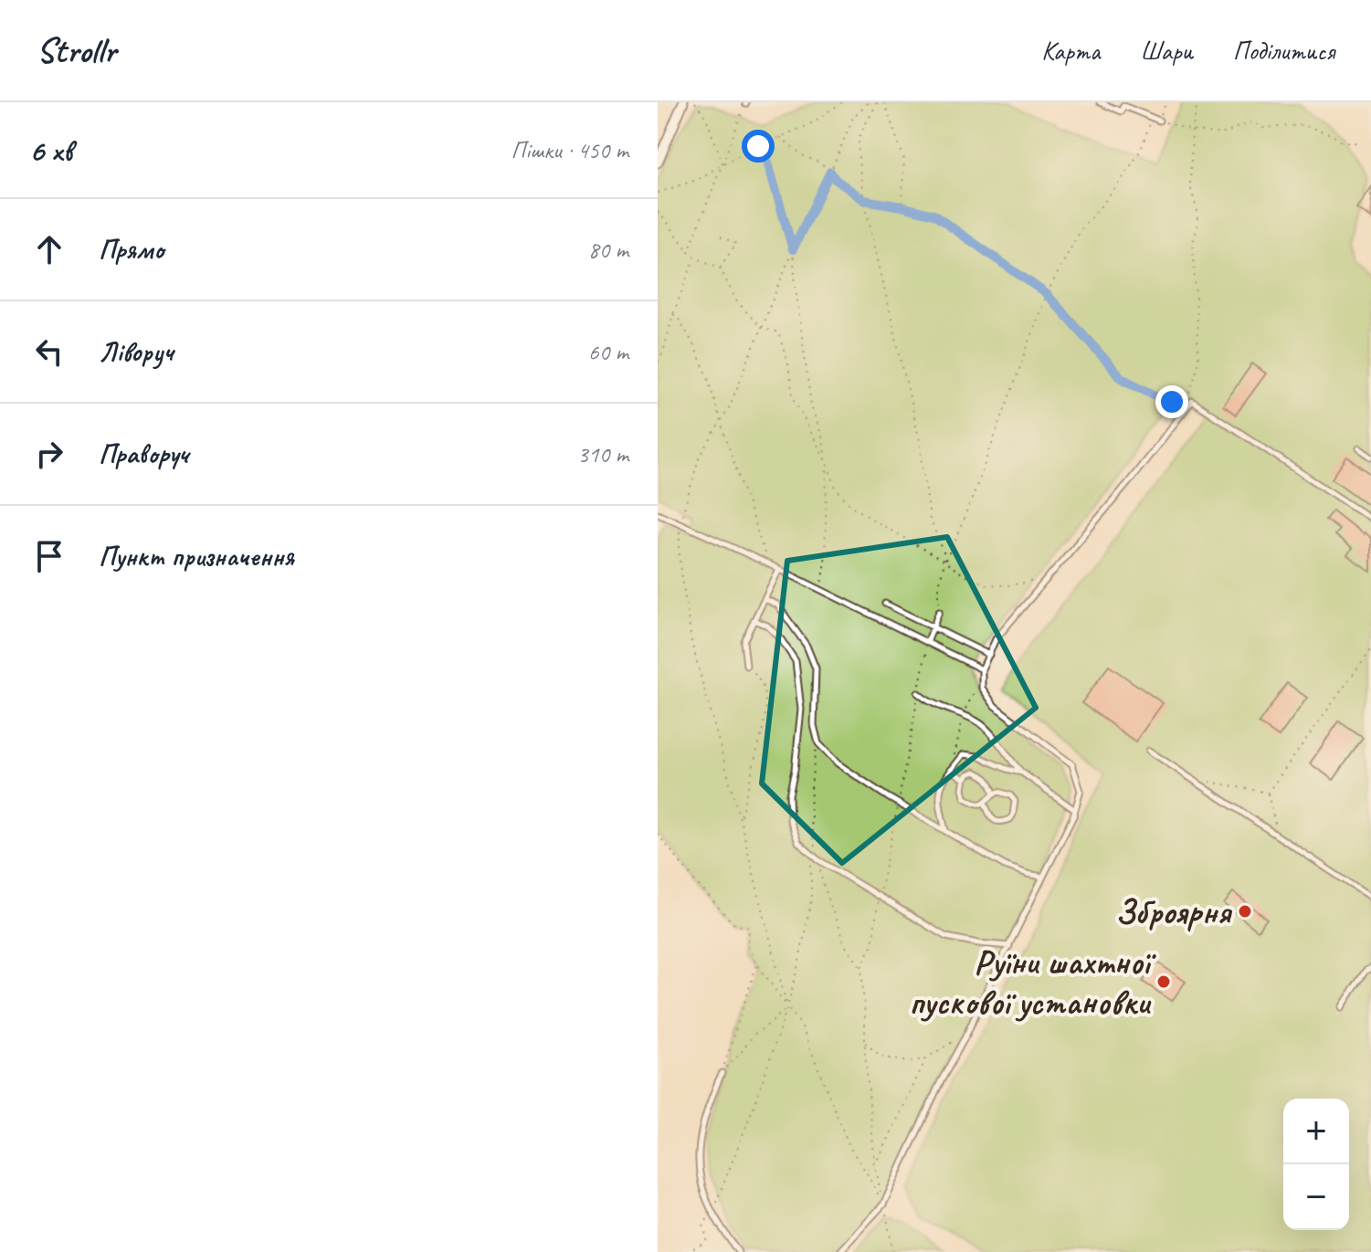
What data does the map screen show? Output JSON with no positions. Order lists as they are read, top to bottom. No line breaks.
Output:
{"places":["Зброярня","Руїни шахтної пускової установки"],"page":{"header":"Strollr","nav":["Карта","Шари","Поділитися"],"heading":["6 хв","Пішки · 450 m"],"list":[["Прямо","80 m"],["Ліворуч","60 m"],["Праворуч","310 m"],"Пункт призначення"],"map_buttons":["+","−"]}}
